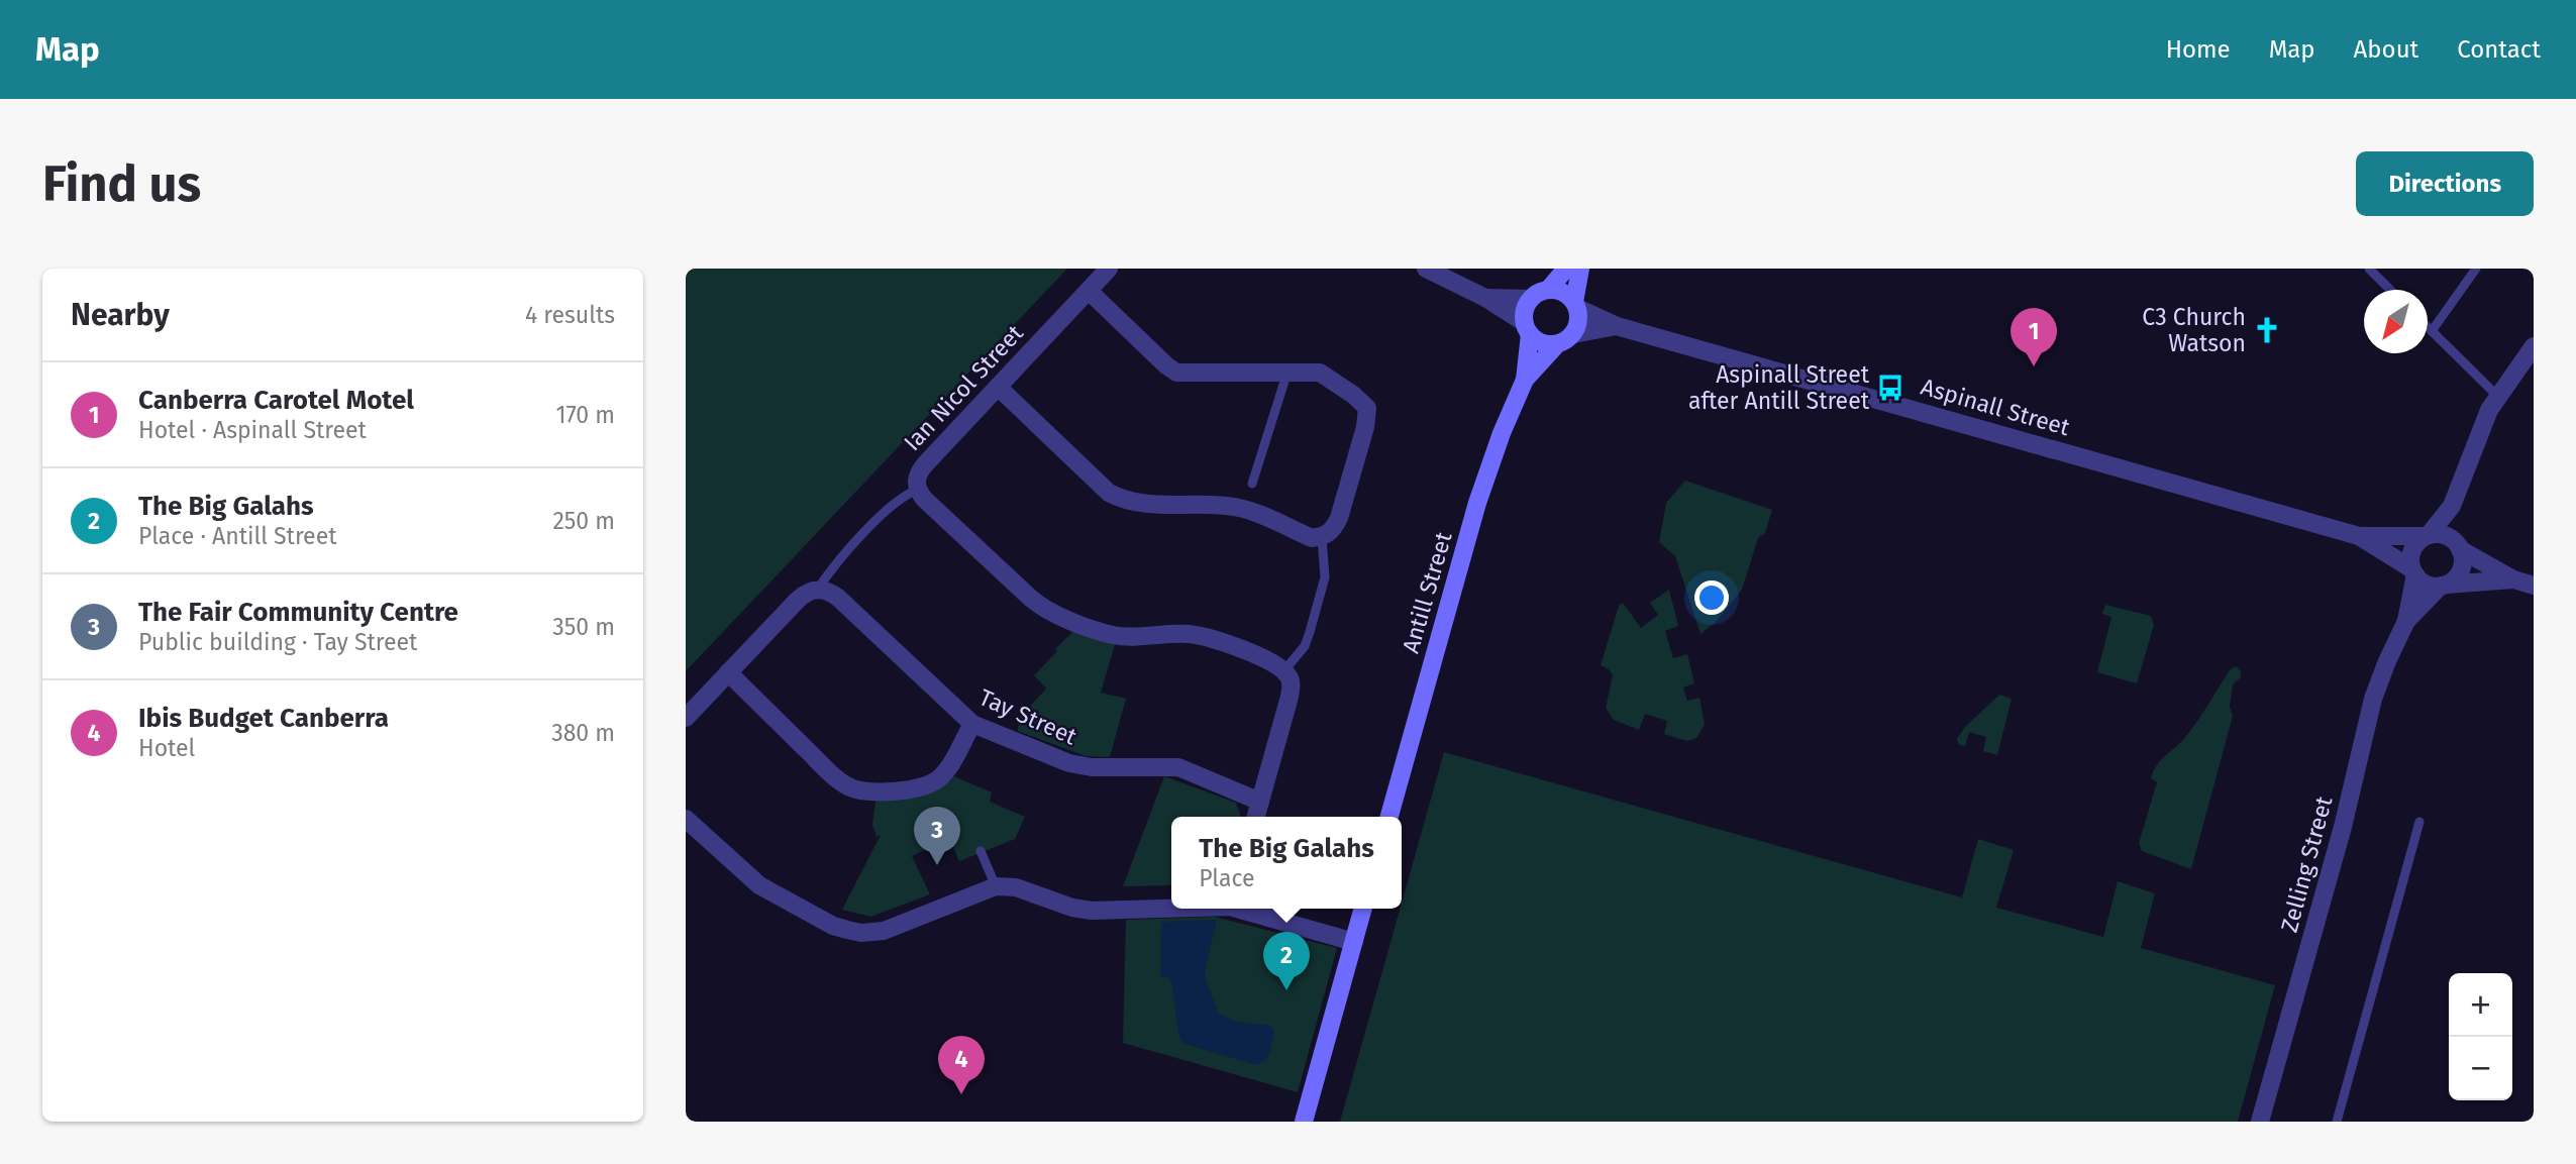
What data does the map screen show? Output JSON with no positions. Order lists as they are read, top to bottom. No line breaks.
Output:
{"streets":{"main road":["Antill Street"],"street":["Ian Nicol Street","Aspinall Street","Tay Street","Zelling Street"]},"crossings":[["Aspinall Street","Antill Street"],["Aspinall Street","Zelling Street"]],"places":{"church":["C3 Church Watson"],"bus stop":["Aspinall Street after Antill Street"]},"north":"bottom left","page":{"header":"Map","nav":["Home","Map","About","Contact"],"buttons":"Directions","title":"Find us","heading":["Nearby","4 results"],"pins":["1","3","2","4"],"list":[{"mark":"1","name":"Canberra Carotel Motel","note":"Hotel · Aspinall Street","value":"170 m"},{"mark":"2","name":"The Big Galahs","note":"Place · Antill Street","value":"250 m"},{"mark":"3","name":"The Fair Community Centre","note":"Public building · Tay Street","value":"350 m"},{"mark":"4","name":"Ibis Budget Canberra","note":"Hotel","value":"380 m"}],"popup":["The Big Galahs","Place"],"map_buttons":["+","−"]}}
